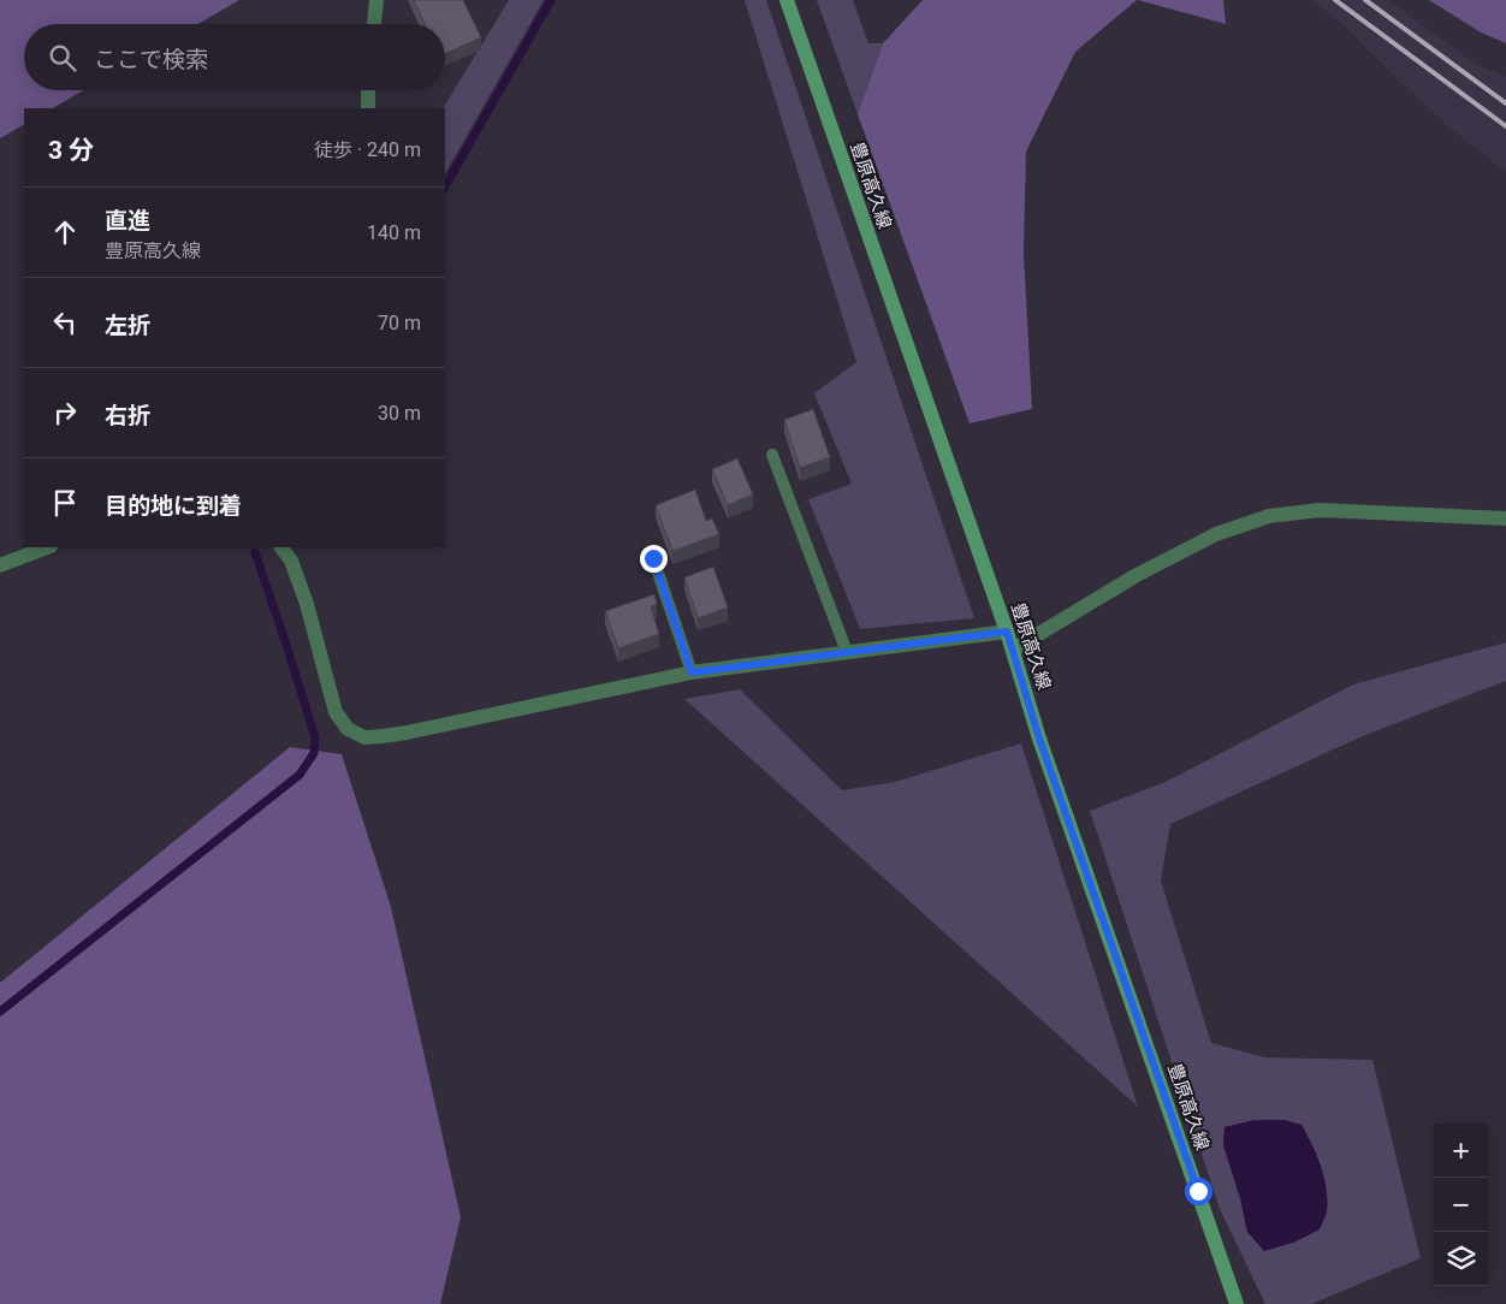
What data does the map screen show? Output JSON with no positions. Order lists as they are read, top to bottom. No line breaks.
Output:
{"streets":{"main road":["豊原高久線"]},"page":{"search":"ここで検索","heading":["3 分","徒歩 · 240 m"],"list":[["直進","豊原高久線","140 m"],["左折","70 m"],["右折","30 m"],"目的地に到着"],"map_buttons":["+","−"]}}
